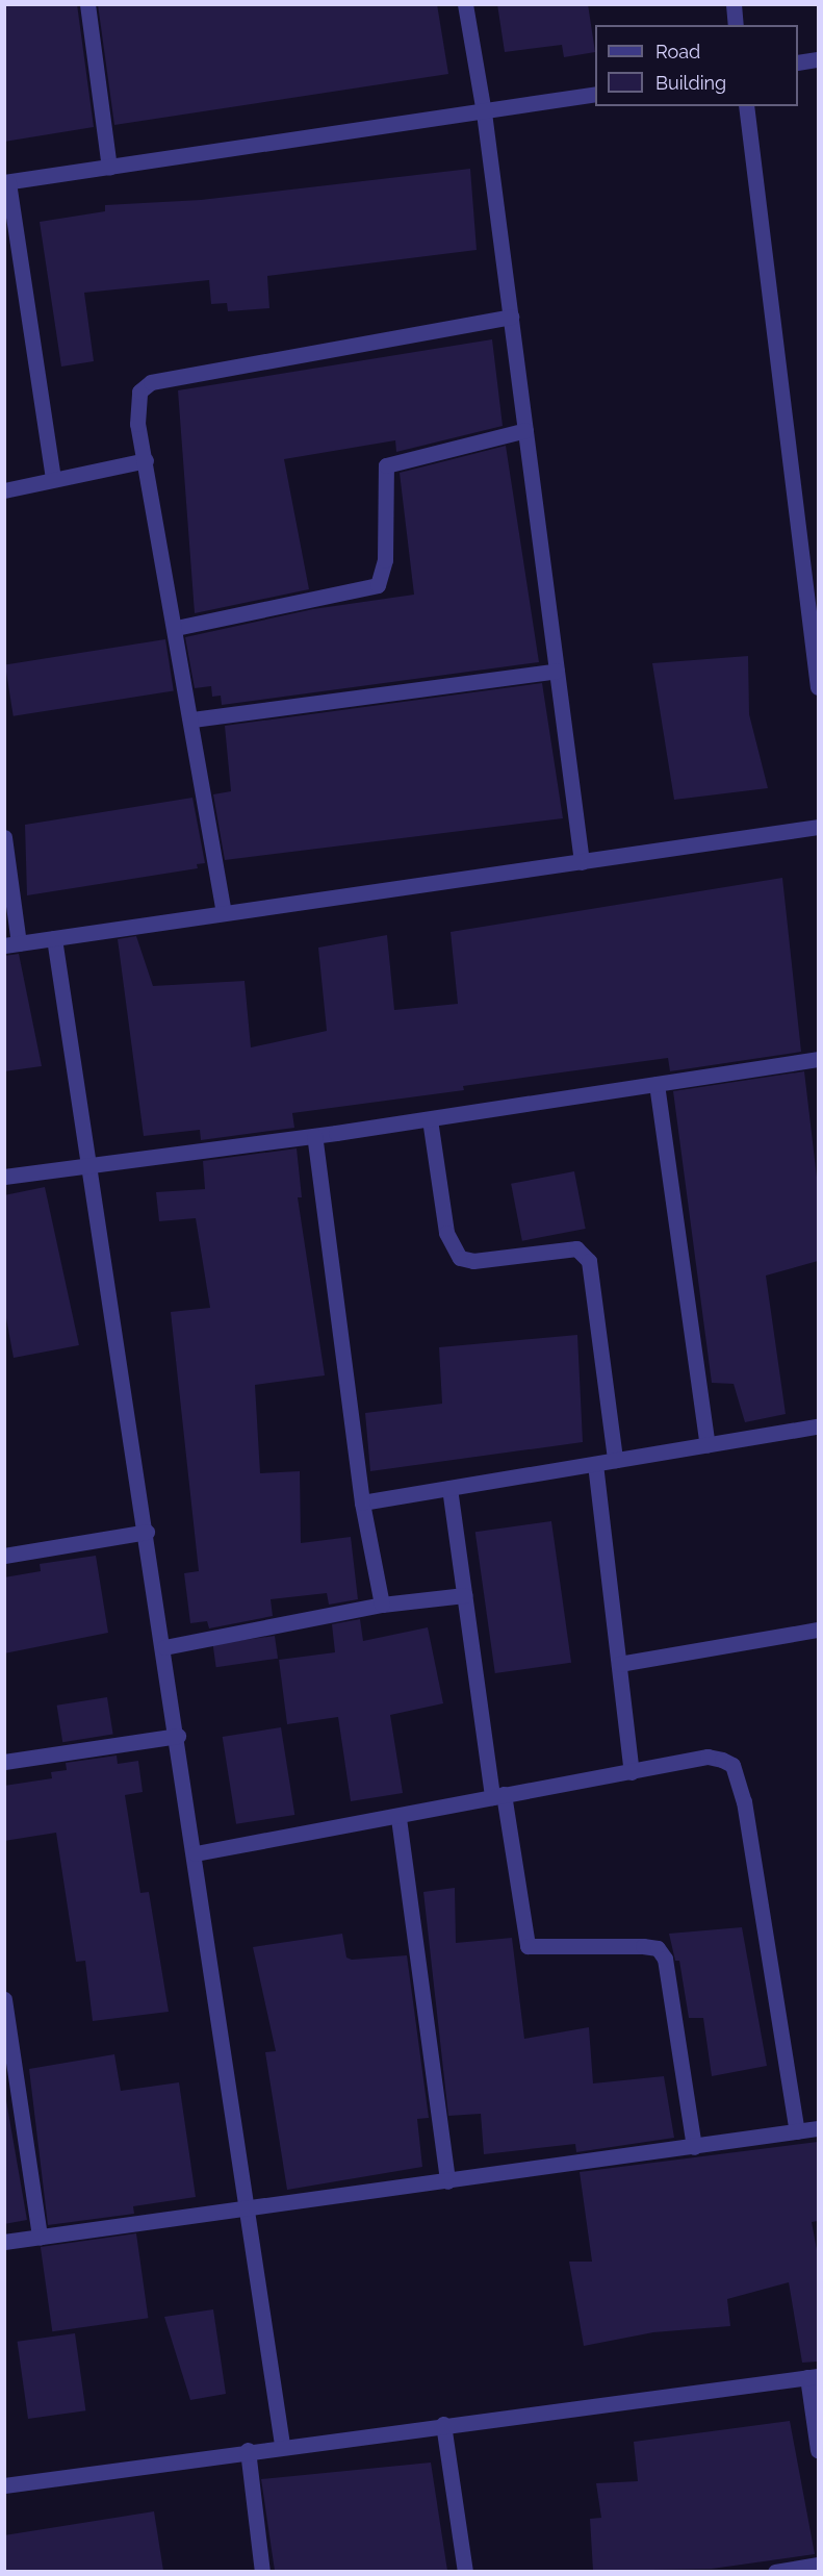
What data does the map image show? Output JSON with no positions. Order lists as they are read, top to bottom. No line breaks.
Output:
{"legend":["Road","Building"]}
